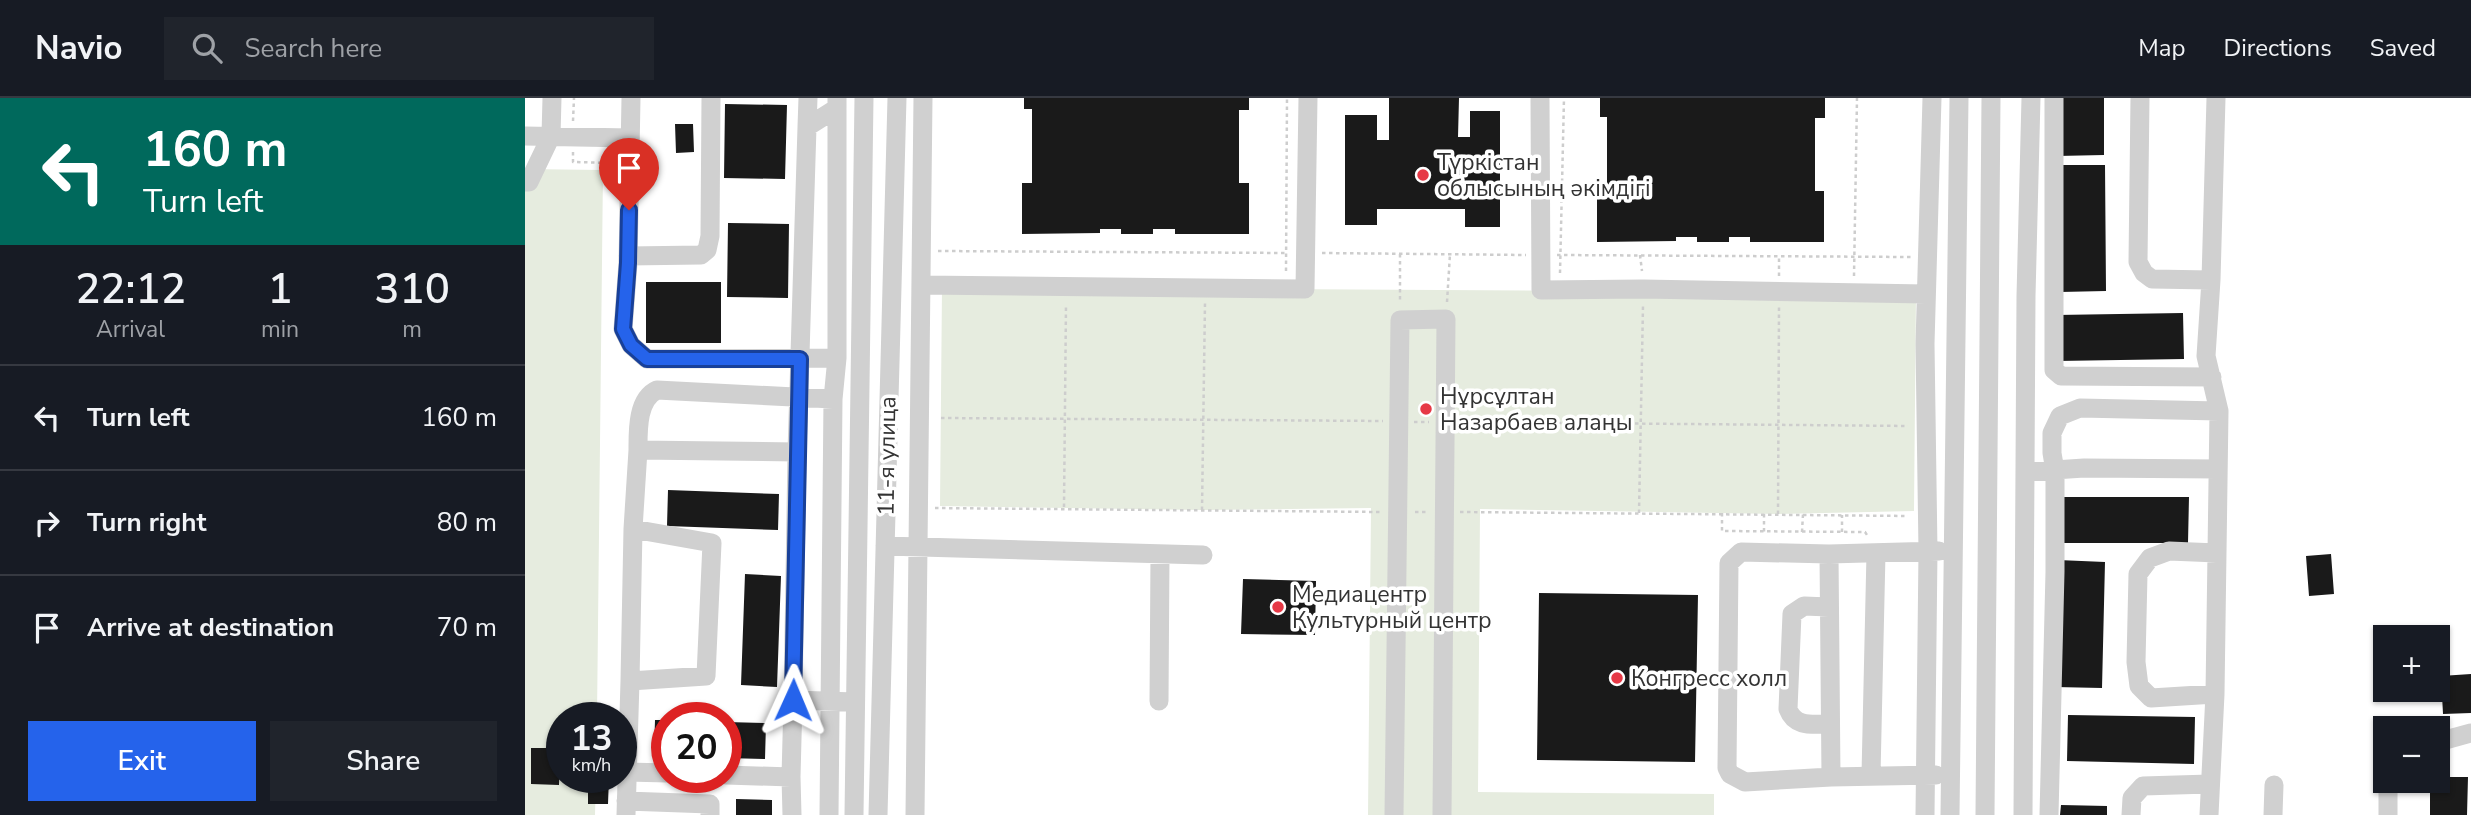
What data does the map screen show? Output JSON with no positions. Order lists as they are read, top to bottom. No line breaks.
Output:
{"streets":{"street":["11-я улица"]},"places":["Түркістан облысының әкімдігі","Нұрсұлтан Назарбаев алаңы","Медиацентр Культурный центр","Конгресс холл"],"page":{"header":"Navio","search":"Search here","nav":["Map","Directions","Saved"],"turn":["160 m","Turn left"],"eta":["22:12","Arrival","1","min","310","m"],"list":[{"name":"Turn left","value":"160 m"},{"name":"Turn right","value":"80 m"},{"name":"Arrive at destination","value":"70 m"}],"map_buttons":["+","−"],"speed":"13 km/h","limit":"20","buttons":["Exit","Share"]}}
